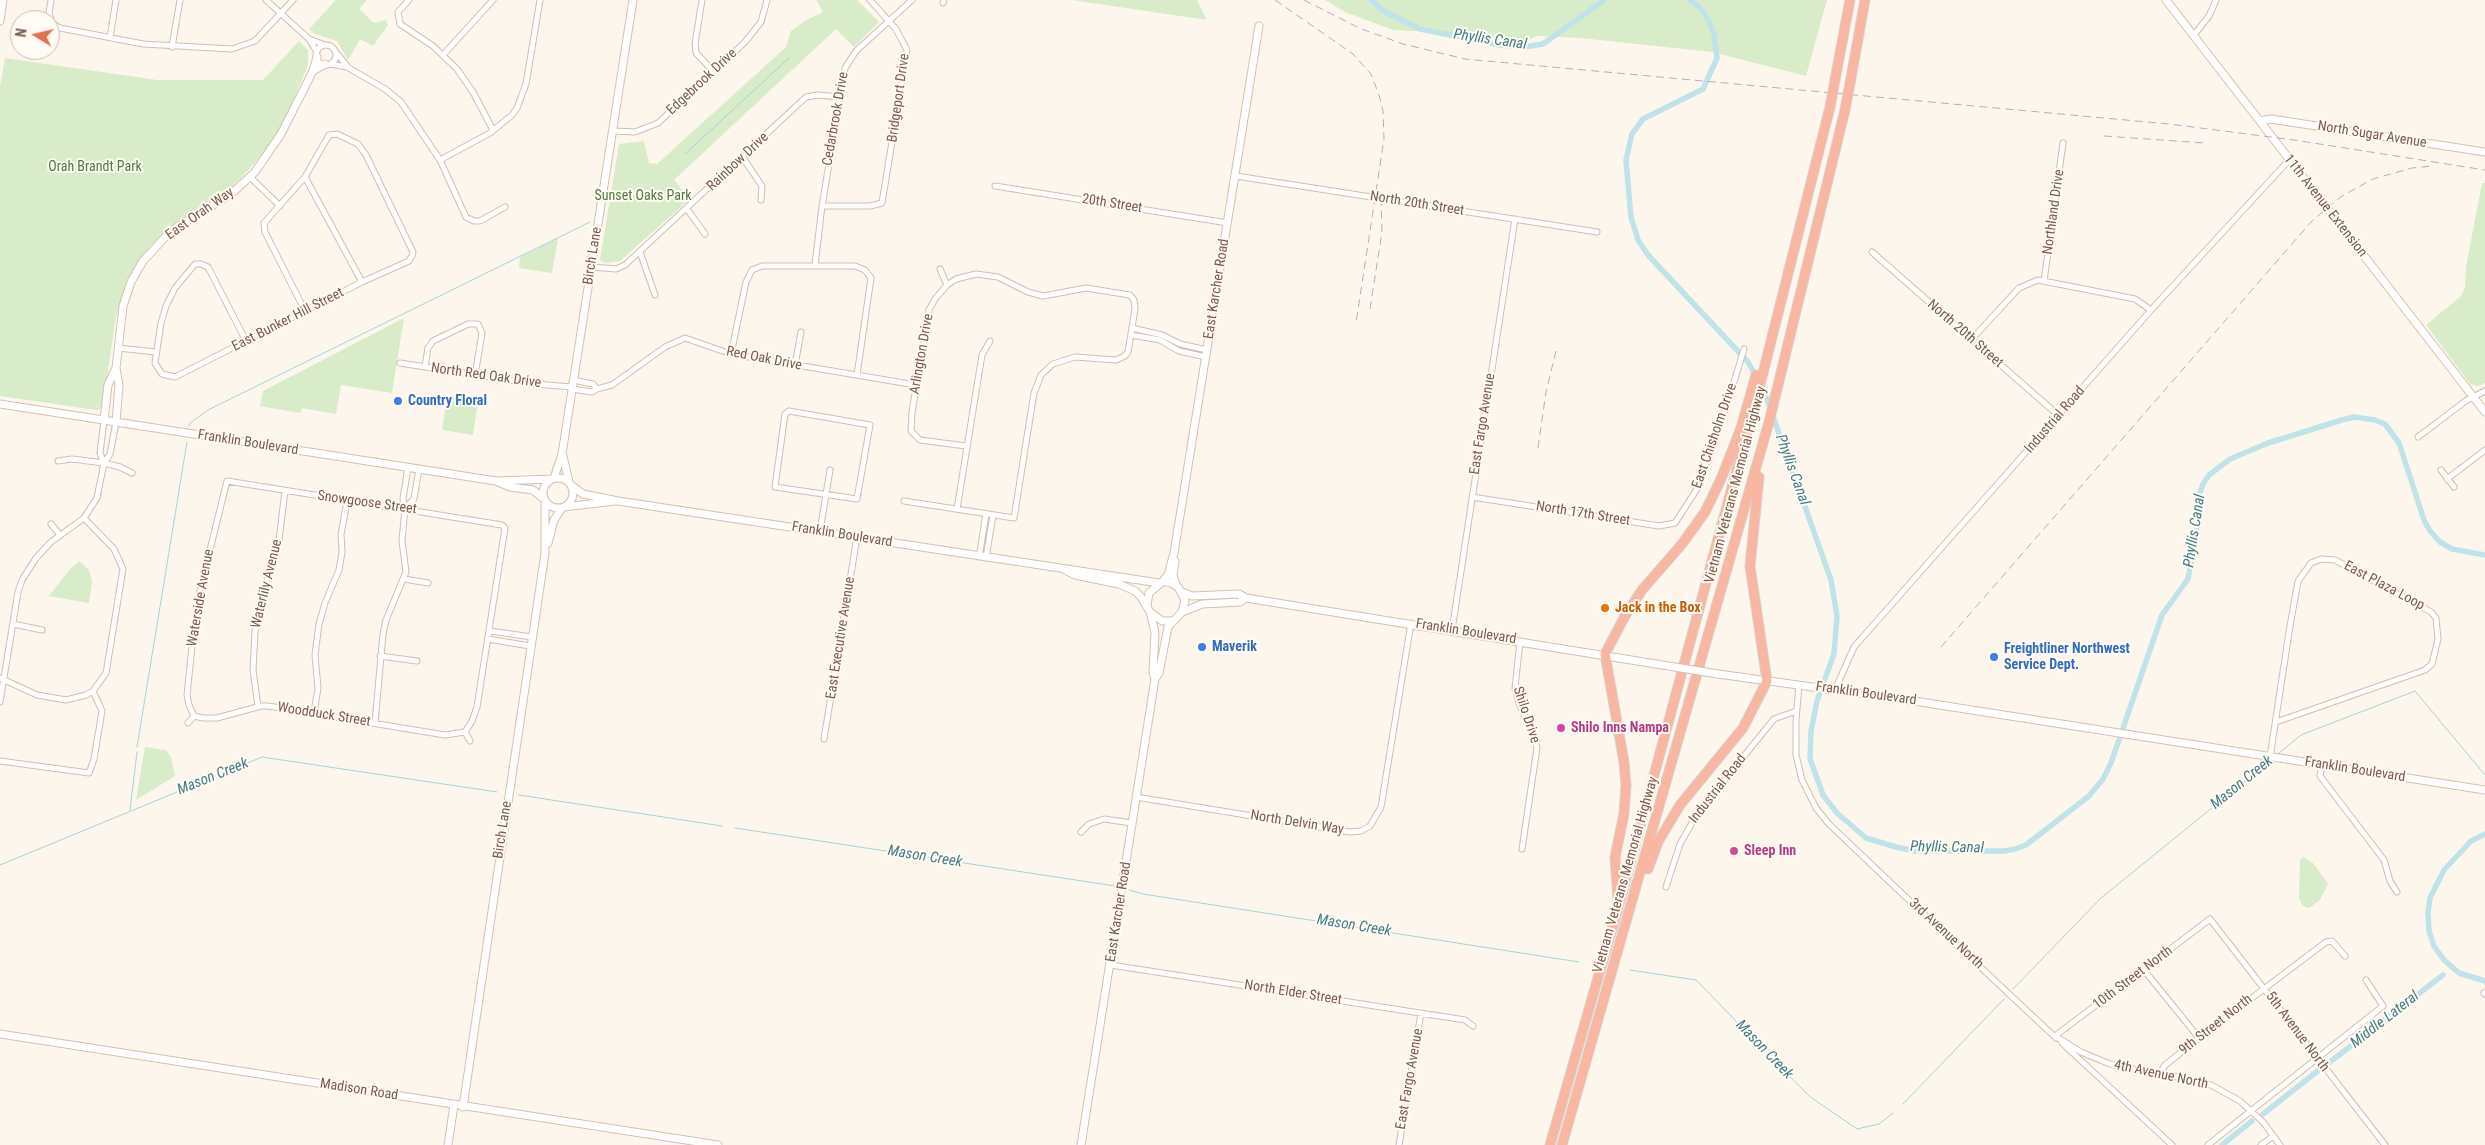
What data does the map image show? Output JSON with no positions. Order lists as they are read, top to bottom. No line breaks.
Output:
{"streets":{"highway":["Vietnam Veterans Memorial Highway"],"street":["Edgebrook Drive","Bridgeport Drive","Cedarbrook Drive","North Sugar Avenue","Rainbow Drive","20th Street","North 20th Street","11th Avenue Extension","Northland Drive","East Orah Way","Birch Lane","East Karcher Road","East Bunker Hill Street","Arlington Drive","Red Oak Drive","North Red Oak Drive","Industrial Road","East Fargo Avenue","East Chisholm Drive","Franklin Boulevard","Snowgoose Street","North 17th Street","Waterlily Avenue","East Plaza Loop","Waterside Avenue","East Executive Avenue","Woodduck Street","Shilo Drive","North Delvin Way","3rd Avenue North","10th Street North","North Elder Street","9th Street North","5th Avenue North","4th Avenue North","Madison Road"]},"crossings":[["Edgebrook Drive","Birch Lane"],["Bridgeport Drive","Cedarbrook Drive"],["Cedarbrook Drive","Rainbow Drive"],["North Sugar Avenue","11th Avenue Extension"],["Rainbow Drive","Birch Lane"],["20th Street","East Karcher Road"],["North 20th Street","East Karcher Road"],["North 20th Street","Industrial Road"],["North 20th Street","East Fargo Avenue"],["11th Avenue Extension","Industrial Road"],["East Orah Way","Franklin Boulevard"],["Birch Lane","Red Oak Drive"],["Birch Lane","North Red Oak Drive"],["Birch Lane","Franklin Boulevard"],["Birch Lane","Madison Road"],["East Karcher Road","North Delvin Way"],["East Karcher Road","North Elder Street"],["Arlington Drive","Red Oak Drive"],["Red Oak Drive","North Red Oak Drive"],["Industrial Road","Franklin Boulevard"],["Industrial Road","3rd Avenue North"],["East Fargo Avenue","Franklin Boulevard"],["East Fargo Avenue","North 17th Street"],["East Fargo Avenue","North Elder Street"],["East Chisholm Drive","North 17th Street"],["Franklin Boulevard","East Plaza Loop"],["Franklin Boulevard","East Executive Avenue"],["Franklin Boulevard","Shilo Drive"],["Franklin Boulevard","North Delvin Way"],["Franklin Boulevard","3rd Avenue North"],["Snowgoose Street","Waterlily Avenue"],["Snowgoose Street","Waterside Avenue"],["Waterlily Avenue","Woodduck Street"],["Waterside Avenue","Woodduck Street"],["3rd Avenue North","10th Street North"],["3rd Avenue North","4th Avenue North"],["10th Street North","5th Avenue North"],["10th Street North","4th Avenue North"],["9th Street North","5th Avenue North"],["9th Street North","4th Avenue North"]],"water":["Phyllis Canal","Mason Creek","Middle Lateral"],"parks":["Orah Brandt Park","Sunset Oaks Park"],"places":["Country Floral","Jack in the Box","Maverik","Freightliner Northwest Service Dept.","Shilo Inns Nampa","Sleep Inn"],"north":"left"}
